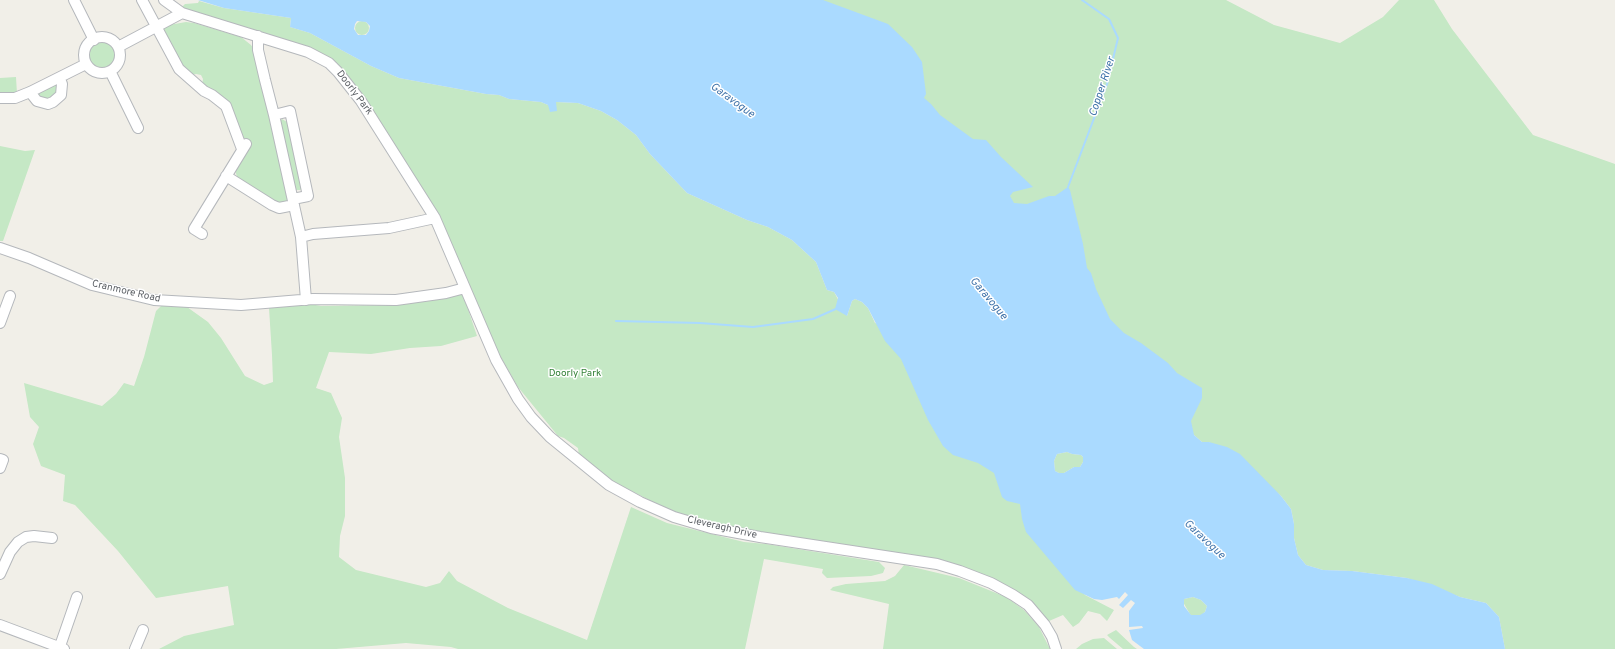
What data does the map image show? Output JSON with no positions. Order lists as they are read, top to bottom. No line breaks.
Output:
{"streets":{"street":["Doorly Park","Cranmore Road","Cleveragh Drive"]},"crossings":[["Doorly Park","Cleveragh Drive"]],"water":["Copper River","Garavogue"],"parks":["Doorly Park"]}
